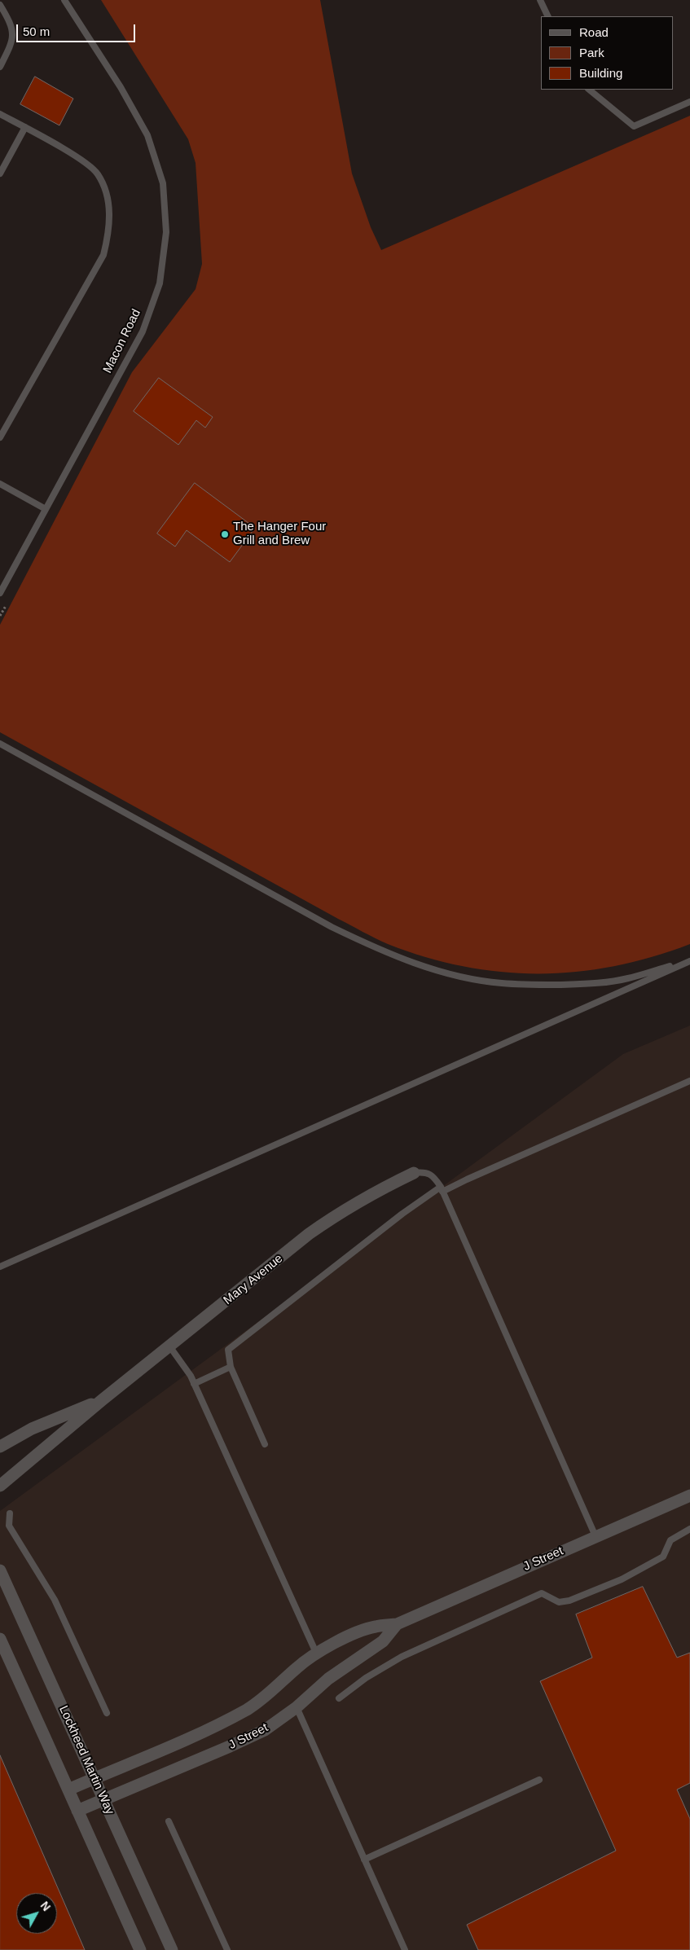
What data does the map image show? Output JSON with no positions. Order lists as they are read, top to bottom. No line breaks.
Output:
{"streets":{"street":["Mary Avenue","J Street","Lockheed Martin Way"],"lane":["Macon Road"]},"crossings":[["J Street","Lockheed Martin Way"]],"places":["The Hanger Four Grill and Brew"],"legend":["Road","Park","Building"],"scale_bar":"50 m","north":"top right"}
